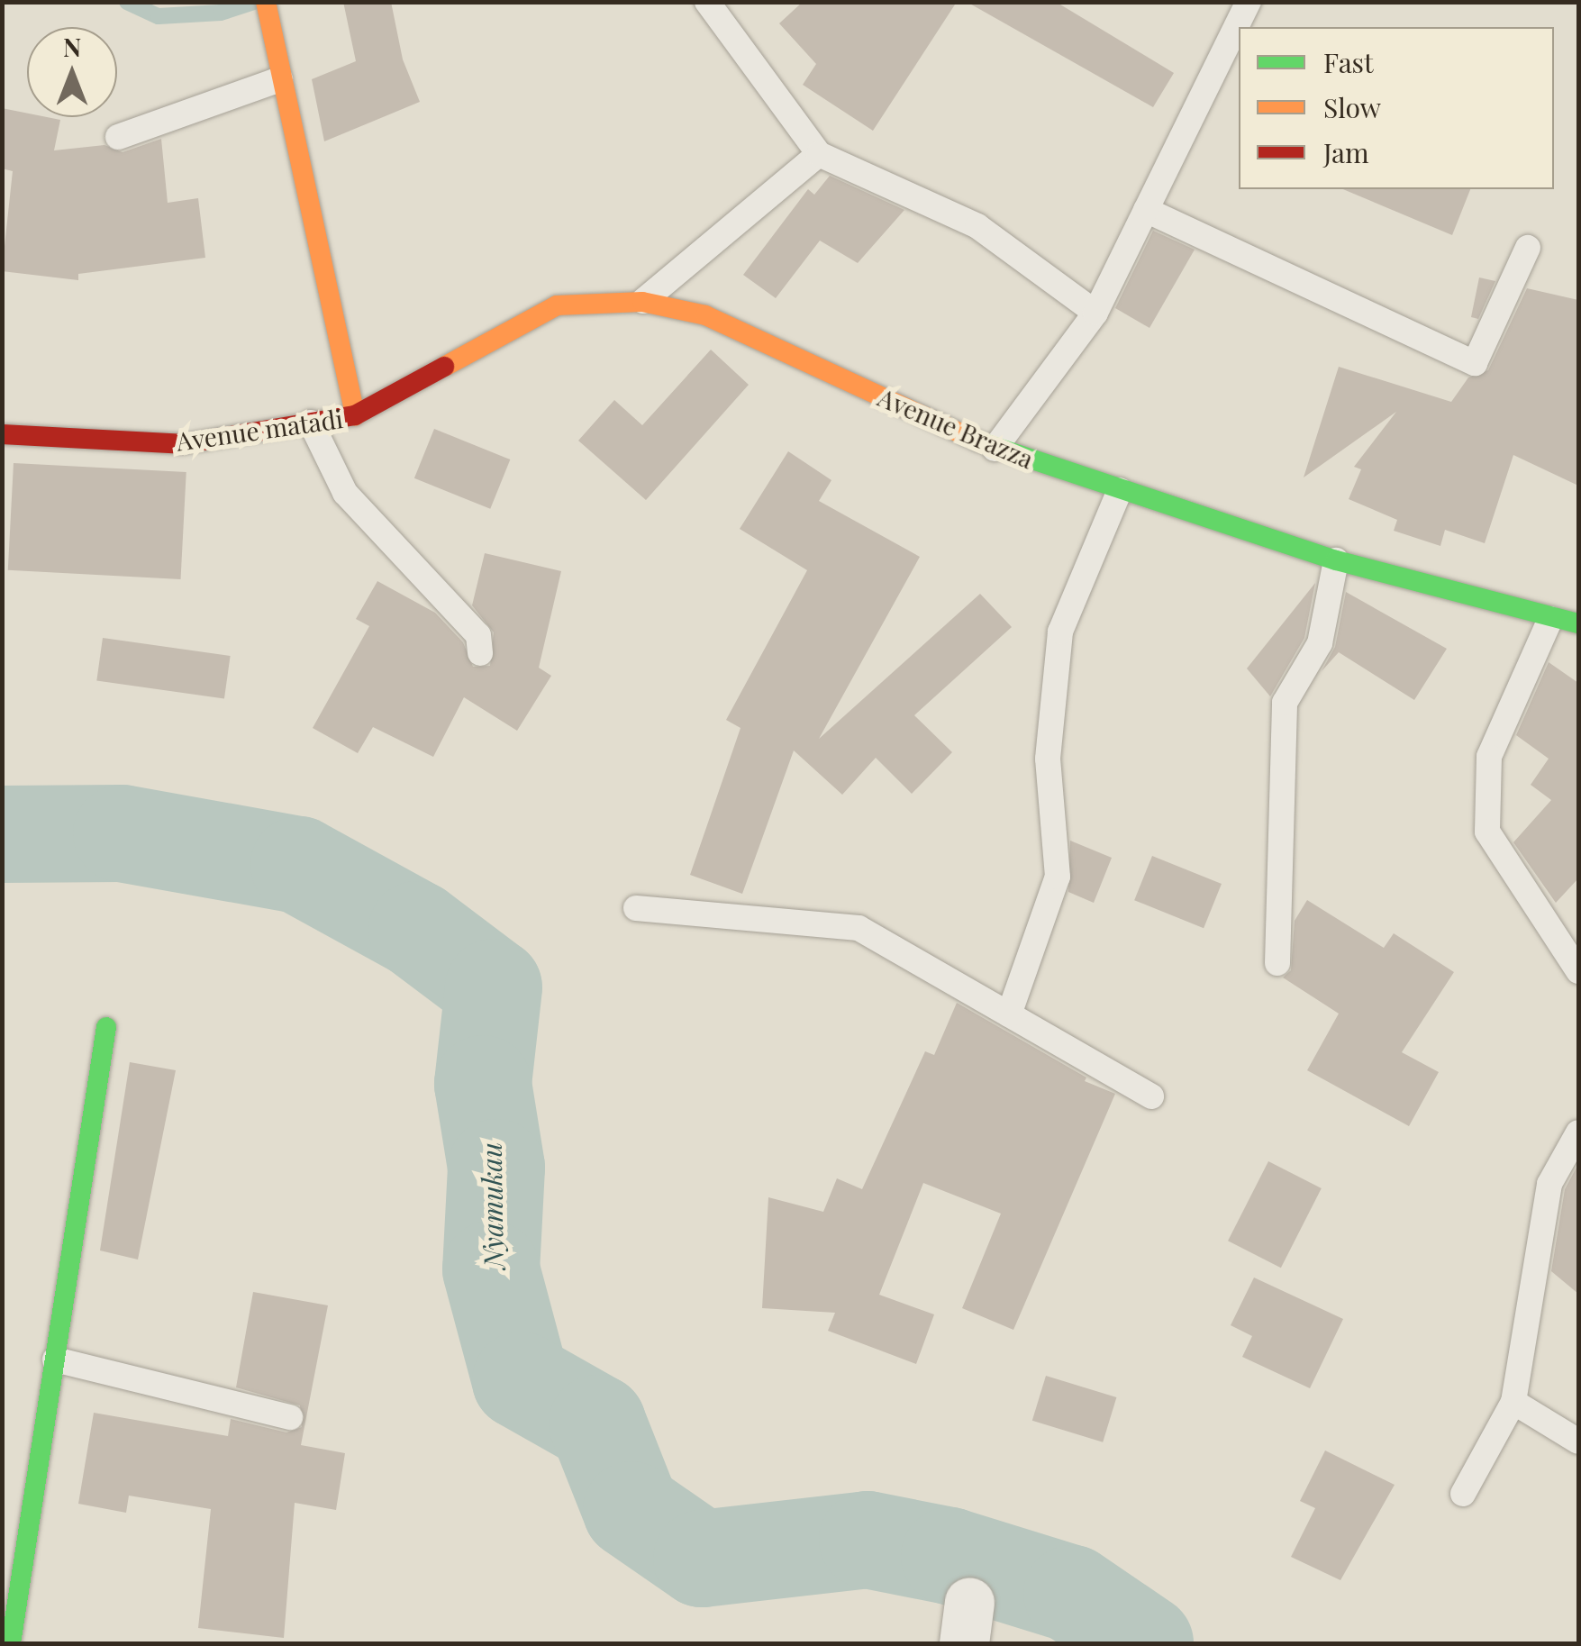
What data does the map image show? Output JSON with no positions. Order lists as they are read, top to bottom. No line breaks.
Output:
{"streets":{"street":["Avenue Brazza","Avenue matadi"]},"crossings":[["Avenue Brazza","Avenue matadi"]],"water":["Nyamukau"],"legend":["Fast","Slow","Jam"],"north":"top"}
